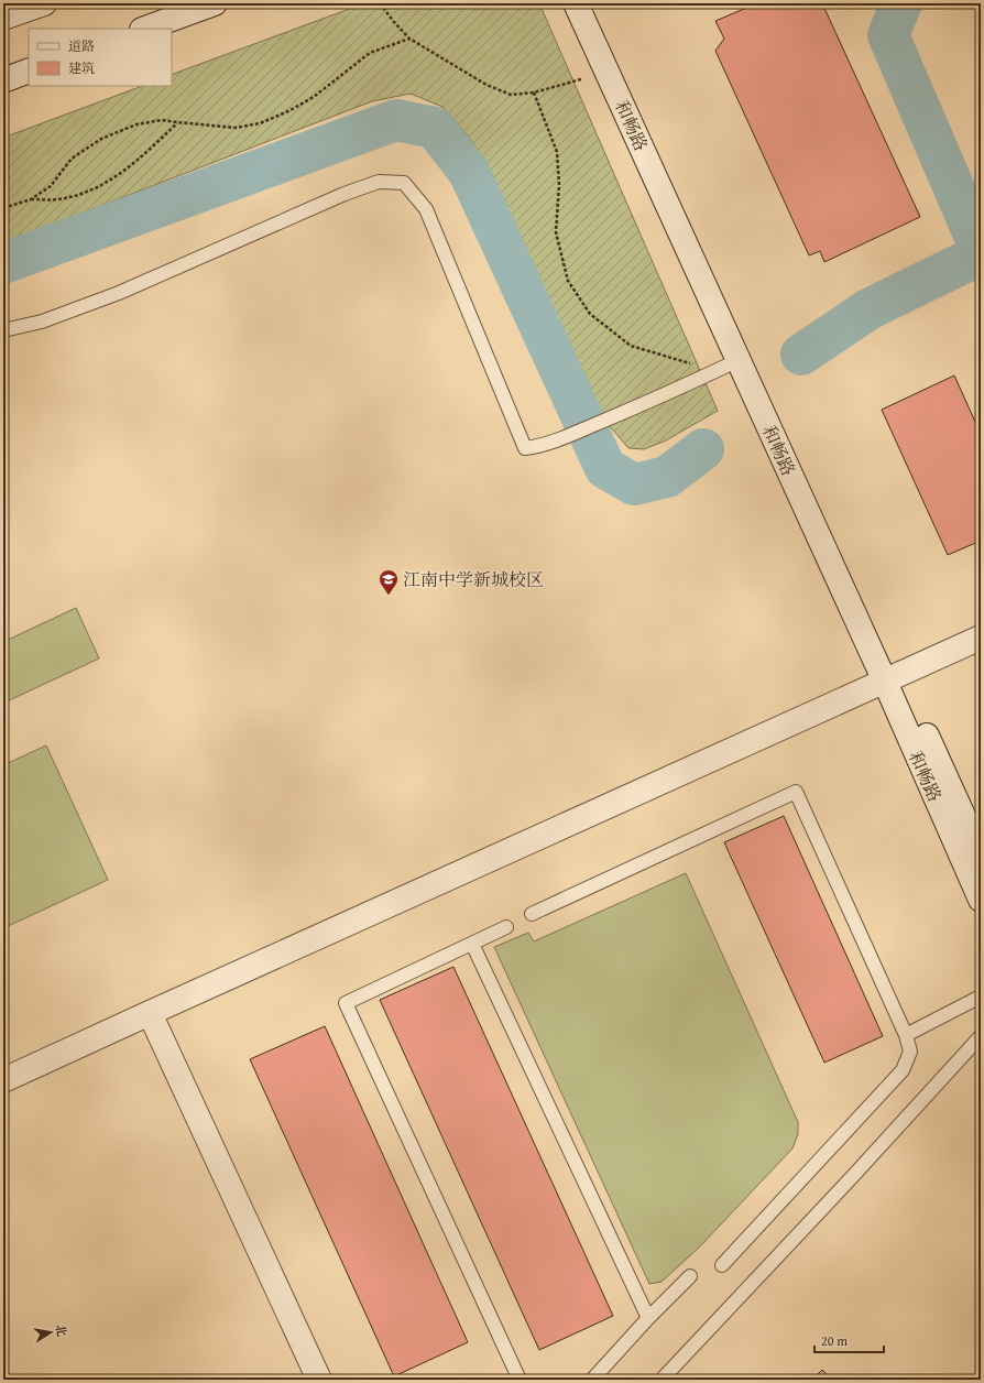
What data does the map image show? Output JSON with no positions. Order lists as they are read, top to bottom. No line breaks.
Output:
{"streets":{"street":["和畅路"]},"places":{"school or university":["江南中学新城校区"]},"legend":["道路","建筑"],"scale_bar":"20 m","north":"right"}
